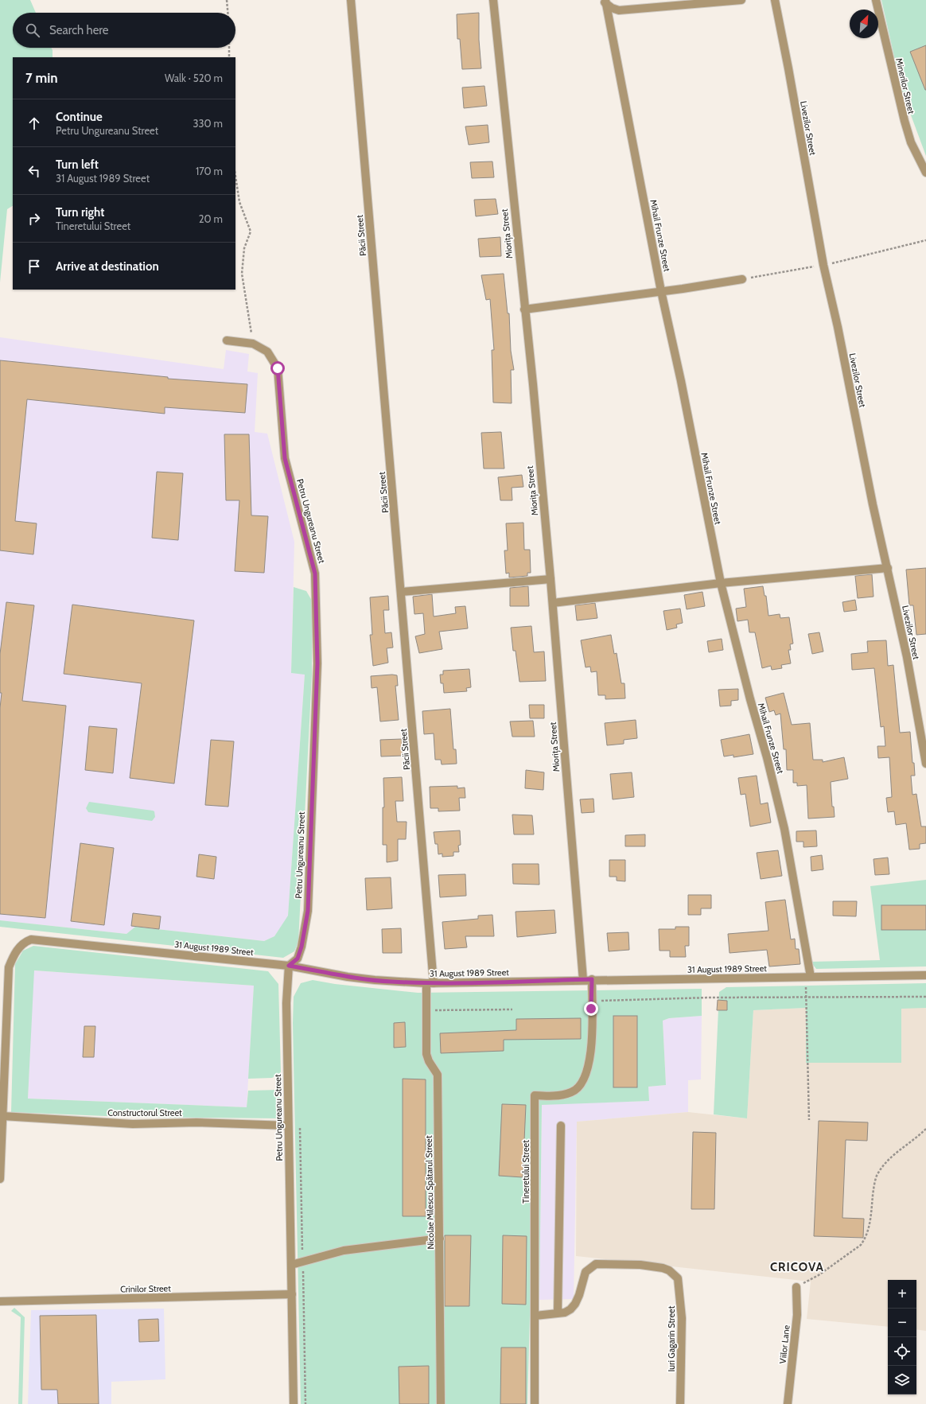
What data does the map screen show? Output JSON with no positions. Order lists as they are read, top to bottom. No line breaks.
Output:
{"streets":{"street":["Minerilor Street","Livezilor Street","Miorița Street","Păcii Street","Mihail Frunze Street","Petru Ungureanu Street","31 August 1989 Street","Constructorul Street","Tineretului Street","Nicolae Milescu Spătarul Street","Crinilor Street","Iuri Gagarin Street","Viilor Lane"]},"crossings":[["Miorița Street","31 August 1989 Street"],["Păcii Street","31 August 1989 Street"],["Păcii Street","Nicolae Milescu Spătarul Street"],["Mihail Frunze Street","31 August 1989 Street"],["Petru Ungureanu Street","31 August 1989 Street"],["Petru Ungureanu Street","Constructorul Street"],["Petru Ungureanu Street","Crinilor Street"],["31 August 1989 Street","Constructorul Street"],["31 August 1989 Street","Tineretului Street"],["31 August 1989 Street","Nicolae Milescu Spătarul Street"],["Tineretului Street","Iuri Gagarin Street"]],"districts":["CRICOVA"],"north":"top right","page":{"search":"Search here","heading":["7 min","Walk · 520 m"],"list":[["Continue","Petru Ungureanu Street","330 m"],["Turn left","31 August 1989 Street","170 m"],["Turn right","Tineretului Street","20 m"],"Arrive at destination"],"map_buttons":["+","−"]}}
